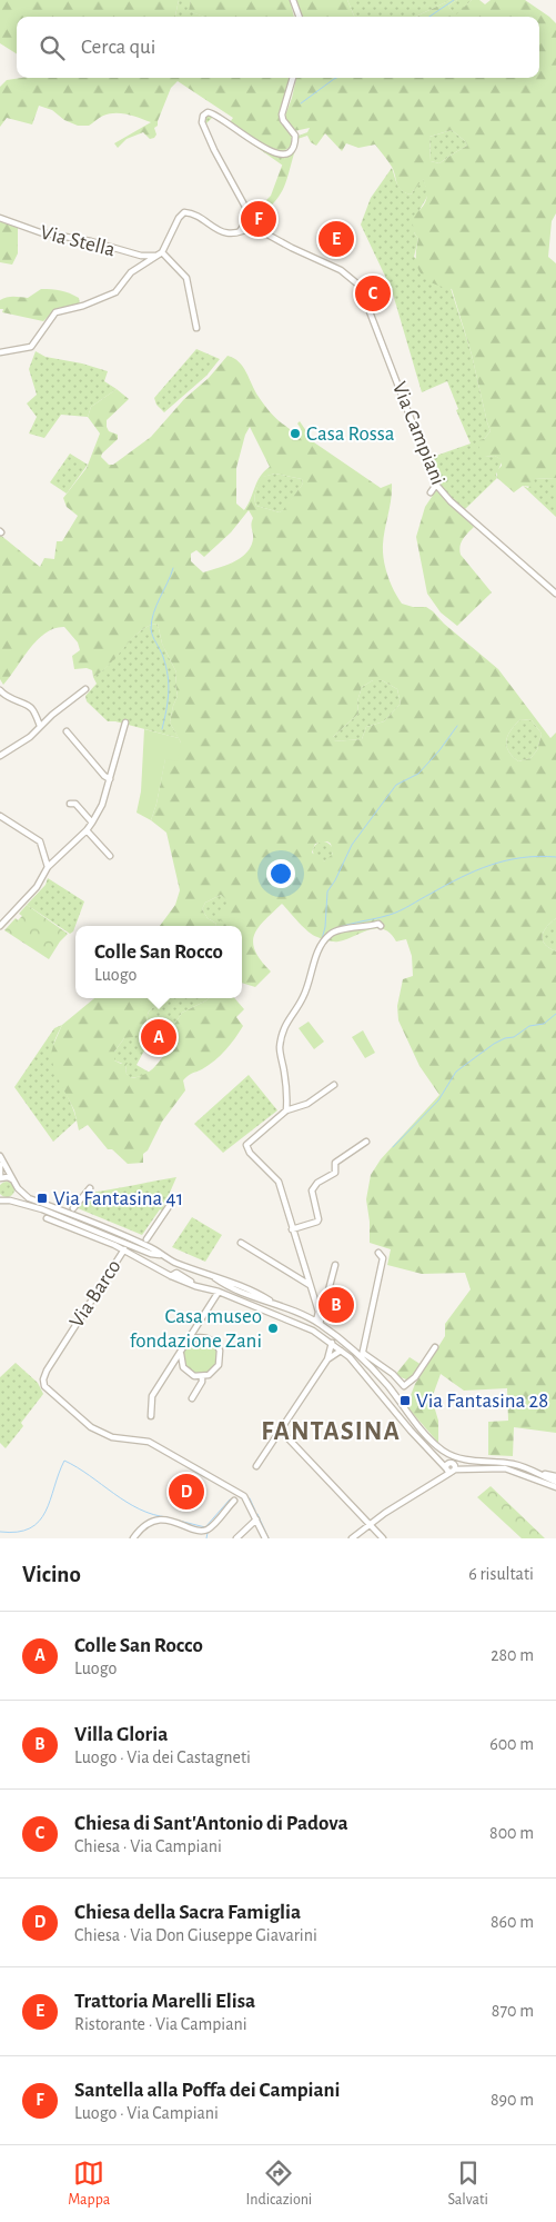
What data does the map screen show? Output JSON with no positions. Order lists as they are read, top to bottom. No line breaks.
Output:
{"streets":{"street":["Via Stella","Via Campiani","Via Barco"]},"districts":["FANTASINA"],"places":{"other":["Casa Rossa","Casa museo fondazione Zani"],"transit":["Via Fantasina 41","Via Fantasina 28"]},"page":{"search":"Cerca qui","pins":["F","E","C","A","B","D"],"popup":["Colle San Rocco","Luogo"],"heading":["Vicino","6 risultati"],"list":[{"mark":"A","name":"Colle San Rocco","note":"Luogo","value":"280 m"},{"mark":"B","name":"Villa Gloria","note":"Luogo · Via dei Castagneti","value":"600 m"},{"mark":"C","name":"Chiesa di Sant'Antonio di Padova","note":"Chiesa · Via Campiani","value":"800 m"},{"mark":"D","name":"Chiesa della Sacra Famiglia","note":"Chiesa · Via Don Giuseppe Giavarini","value":"860 m"},{"mark":"E","name":"Trattoria Marelli Elisa","note":"Ristorante · Via Campiani","value":"870 m"},{"mark":"F","name":"Santella alla Poffa dei Campiani","note":"Luogo · Via Campiani","value":"890 m"}],"nav":["Mappa","Indicazioni","Salvati"]}}
